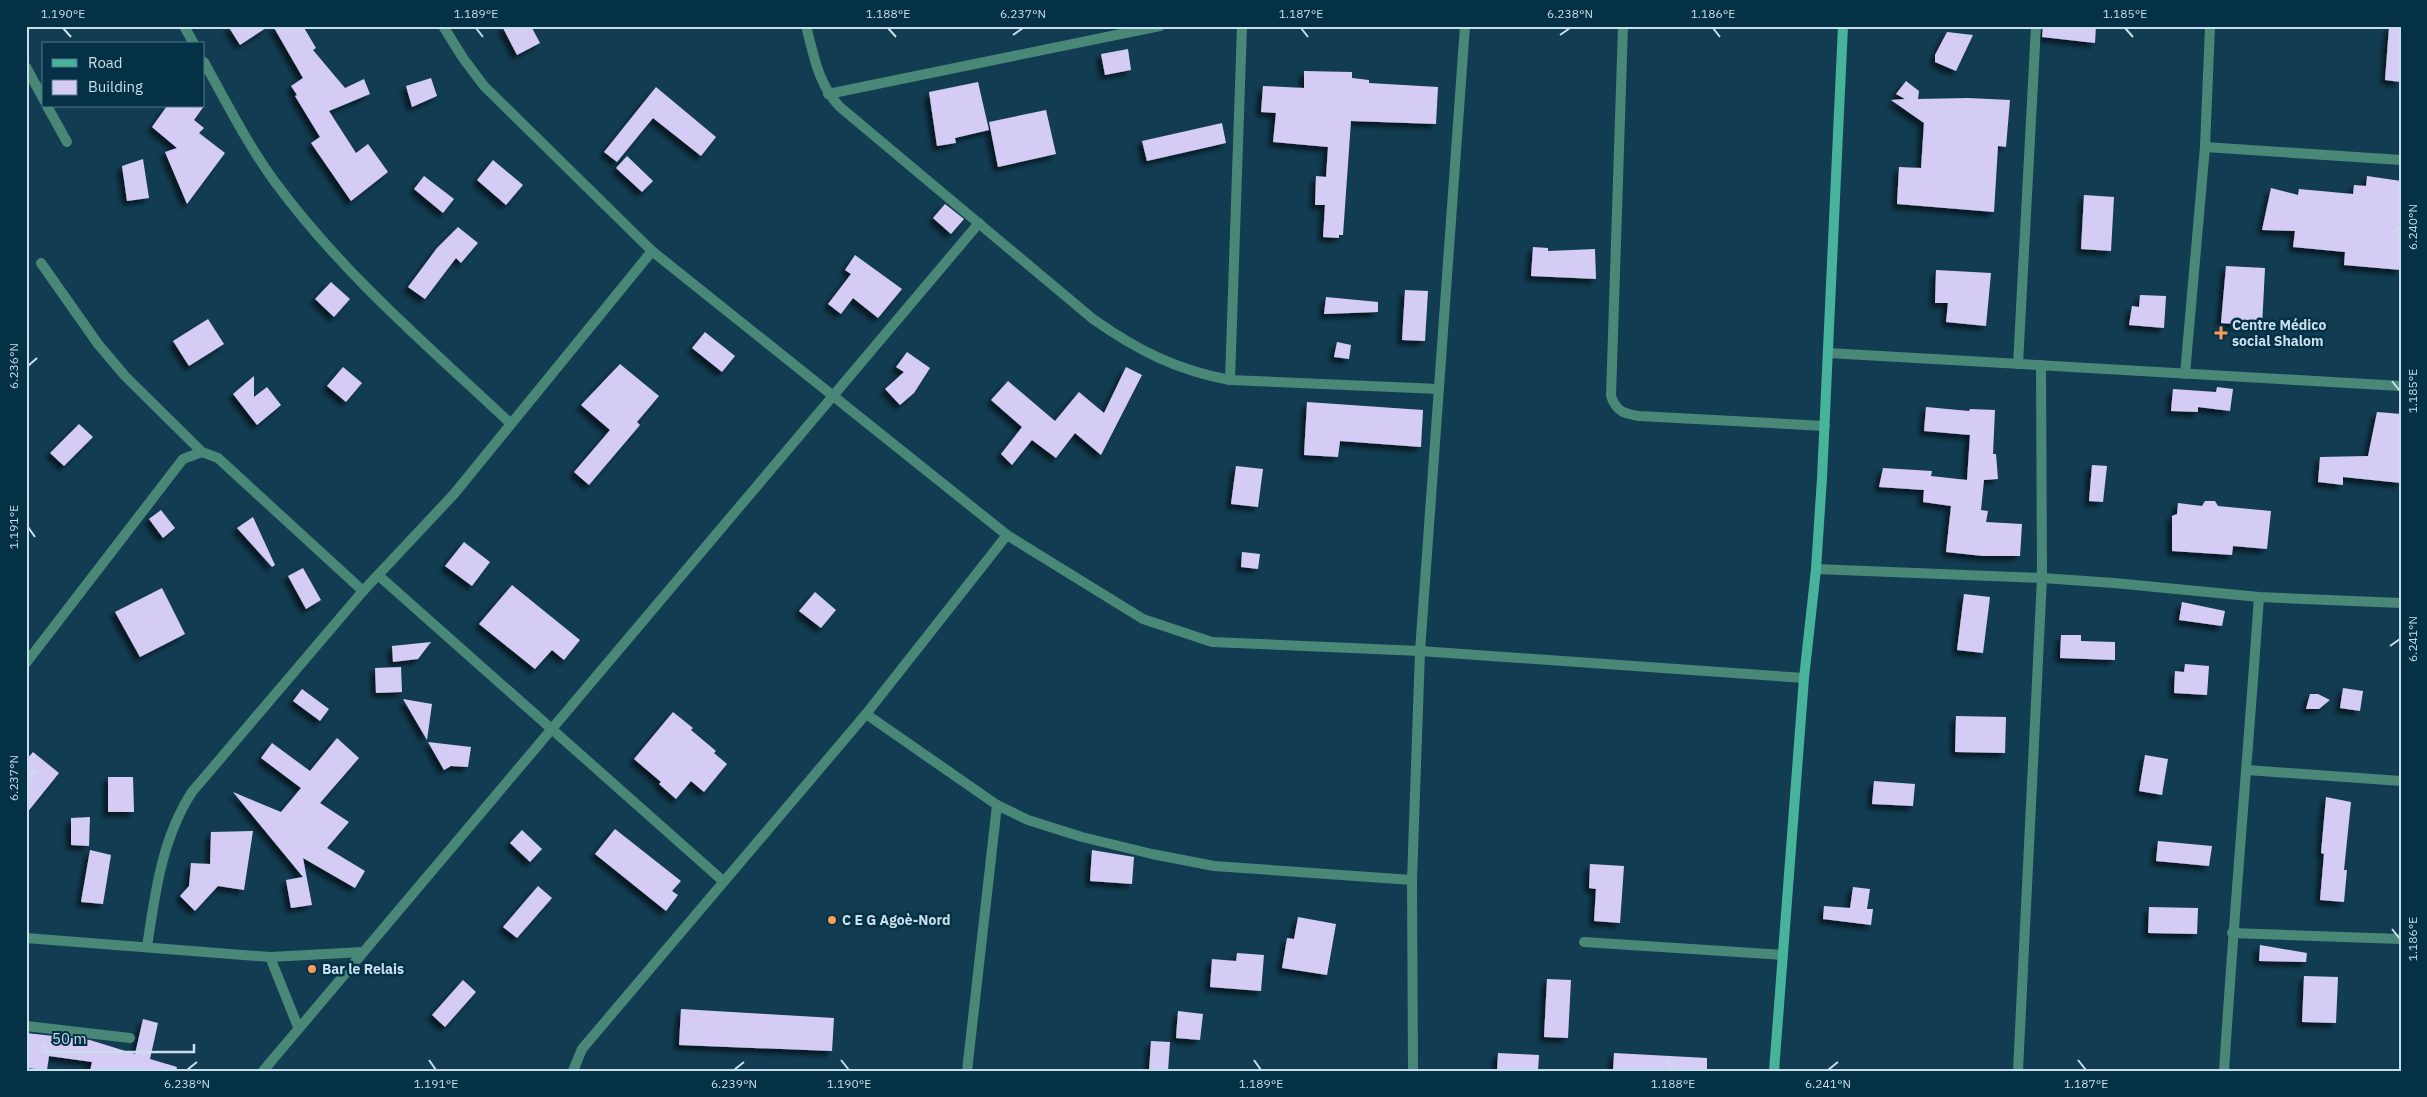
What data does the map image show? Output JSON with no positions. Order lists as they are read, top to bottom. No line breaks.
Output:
{"places":{"health":["Centre Médico social Shalom"],"other":["C E G Agoè-Nord","Bar le Relais"]},"legend":["Road","Building"],"scale_bar":"50 m","coordinates":["1.190°E","1.189°E","1.188°E","6.237°N","1.187°E","6.238°N","1.186°E","1.185°E","6.240°N","6.236°N","1.191°E","6.241°N","6.239°N"]}
